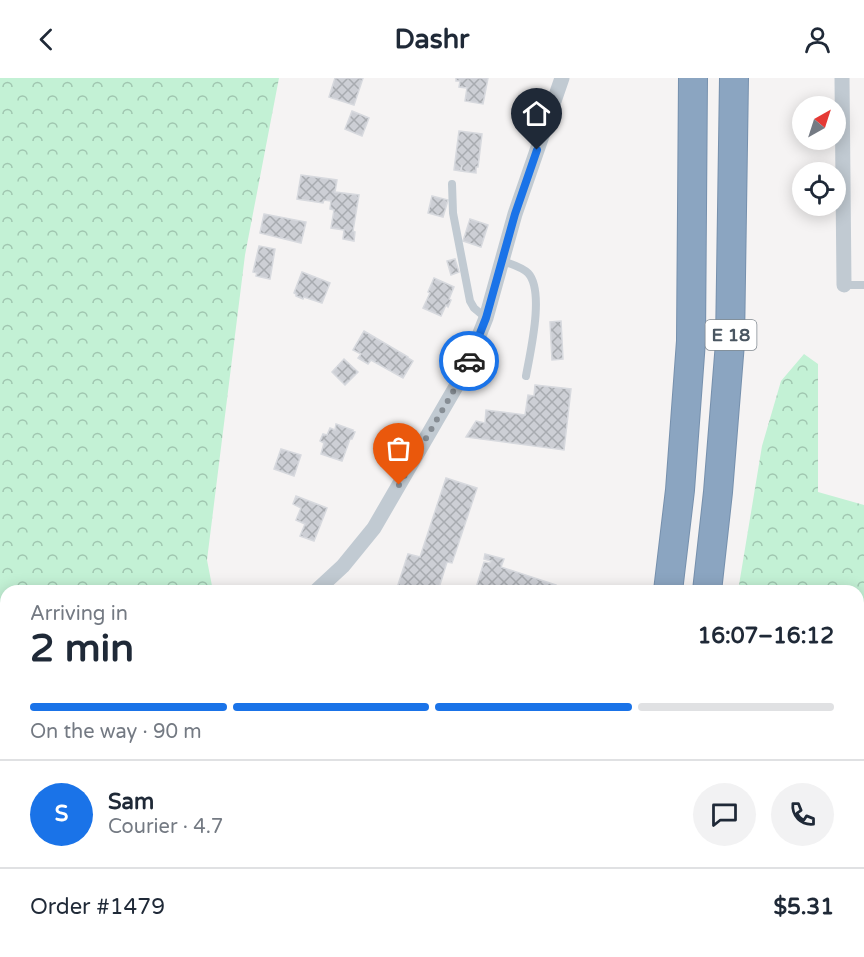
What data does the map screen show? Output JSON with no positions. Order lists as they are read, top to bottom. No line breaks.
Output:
{"streets":{"highway":["E 18"]},"north":"top right","page":{"header":"Dashr","heading":["2 min","Arriving in","16:07–16:12"],"panel":["Sam","Courier · 4.7","Order #1479","$5.31"],"bar":"On the way · 90 m","round":"S"}}
